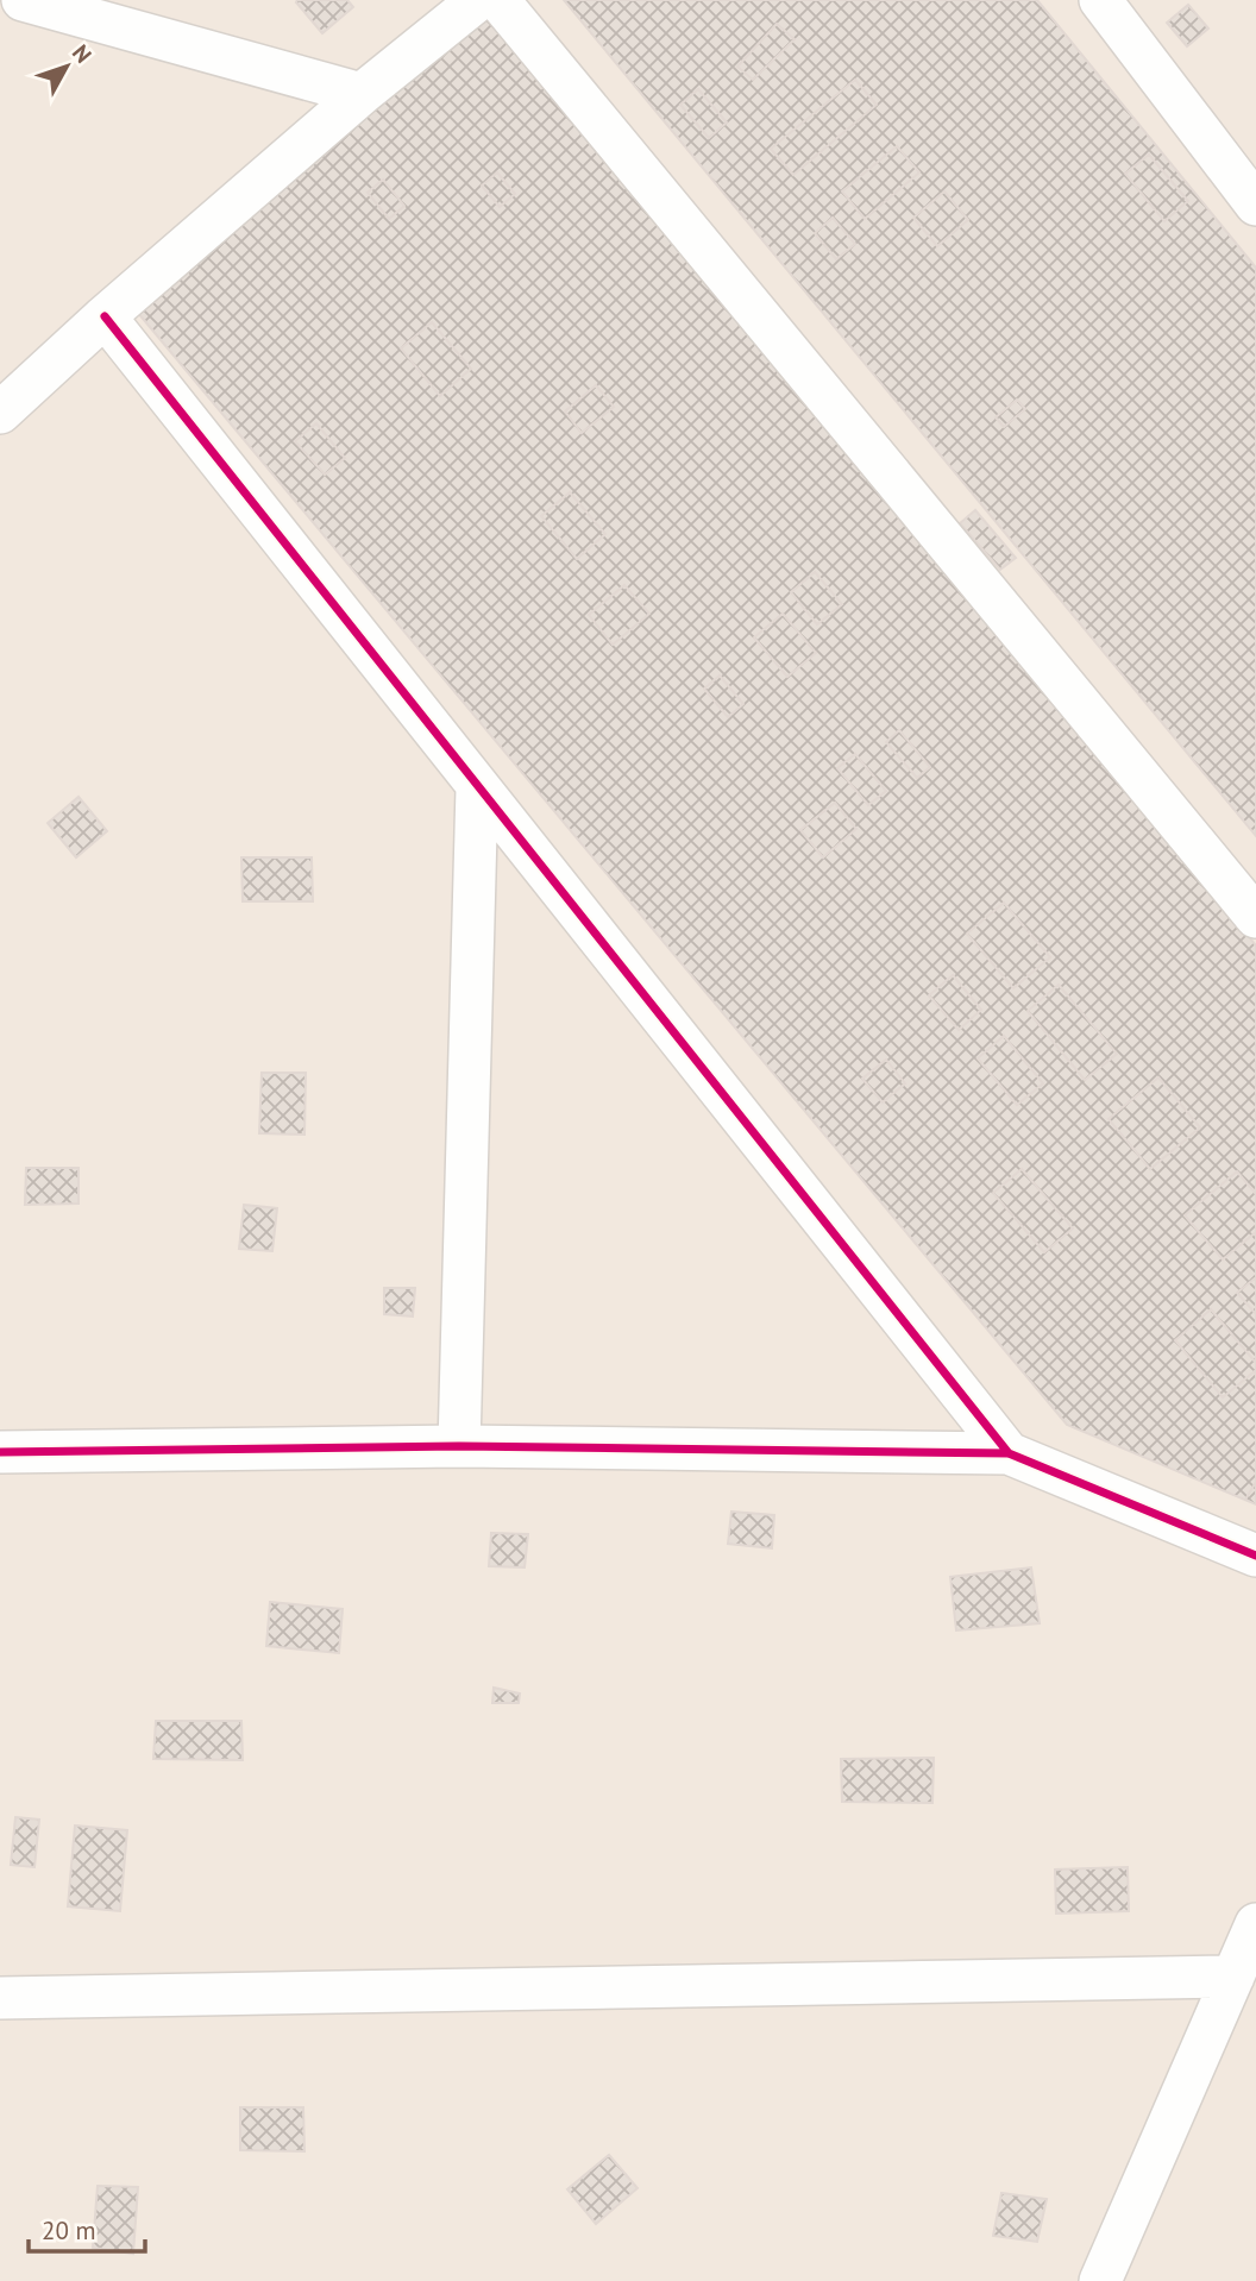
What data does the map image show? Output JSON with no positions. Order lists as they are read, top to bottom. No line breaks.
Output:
{"scale_bar":"20 m","north":"top right"}
